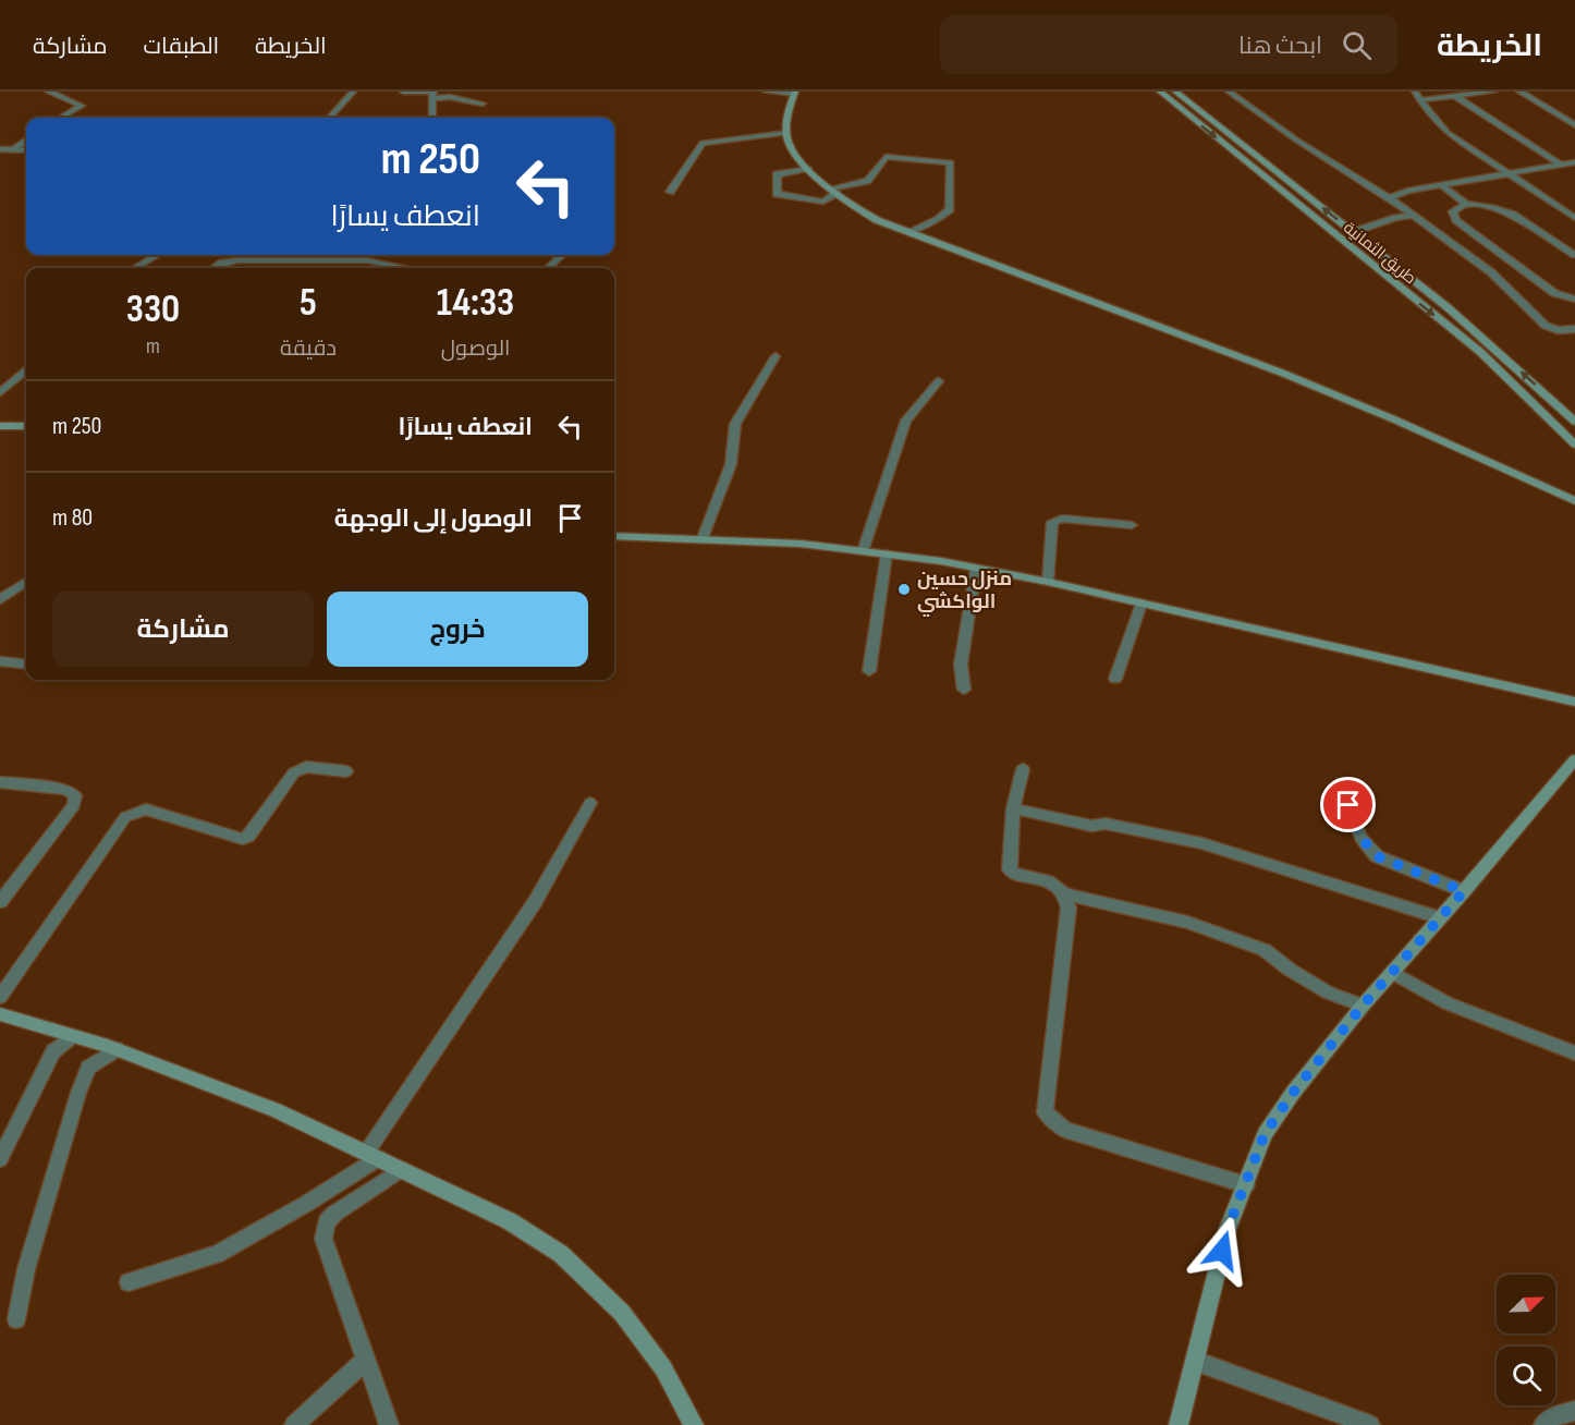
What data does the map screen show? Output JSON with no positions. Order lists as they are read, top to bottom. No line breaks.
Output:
{"streets":{"street":["طريق الثمانية"]},"places":["منزل حسين الواكشي"],"north":"top right","page":{"header":"الخريطة","search":"ابحث هنا","nav":["الخريطة","الطبقات","مشاركة"],"turn":["250 m","انعطف يسارًا"],"eta":["14:33","الوصول","5","دقيقة","330","m"],"list":[{"name":"انعطف يسارًا","value":"250 m"},{"name":"الوصول إلى الوجهة","value":"80 m"}],"buttons":["خروج","مشاركة"]}}
